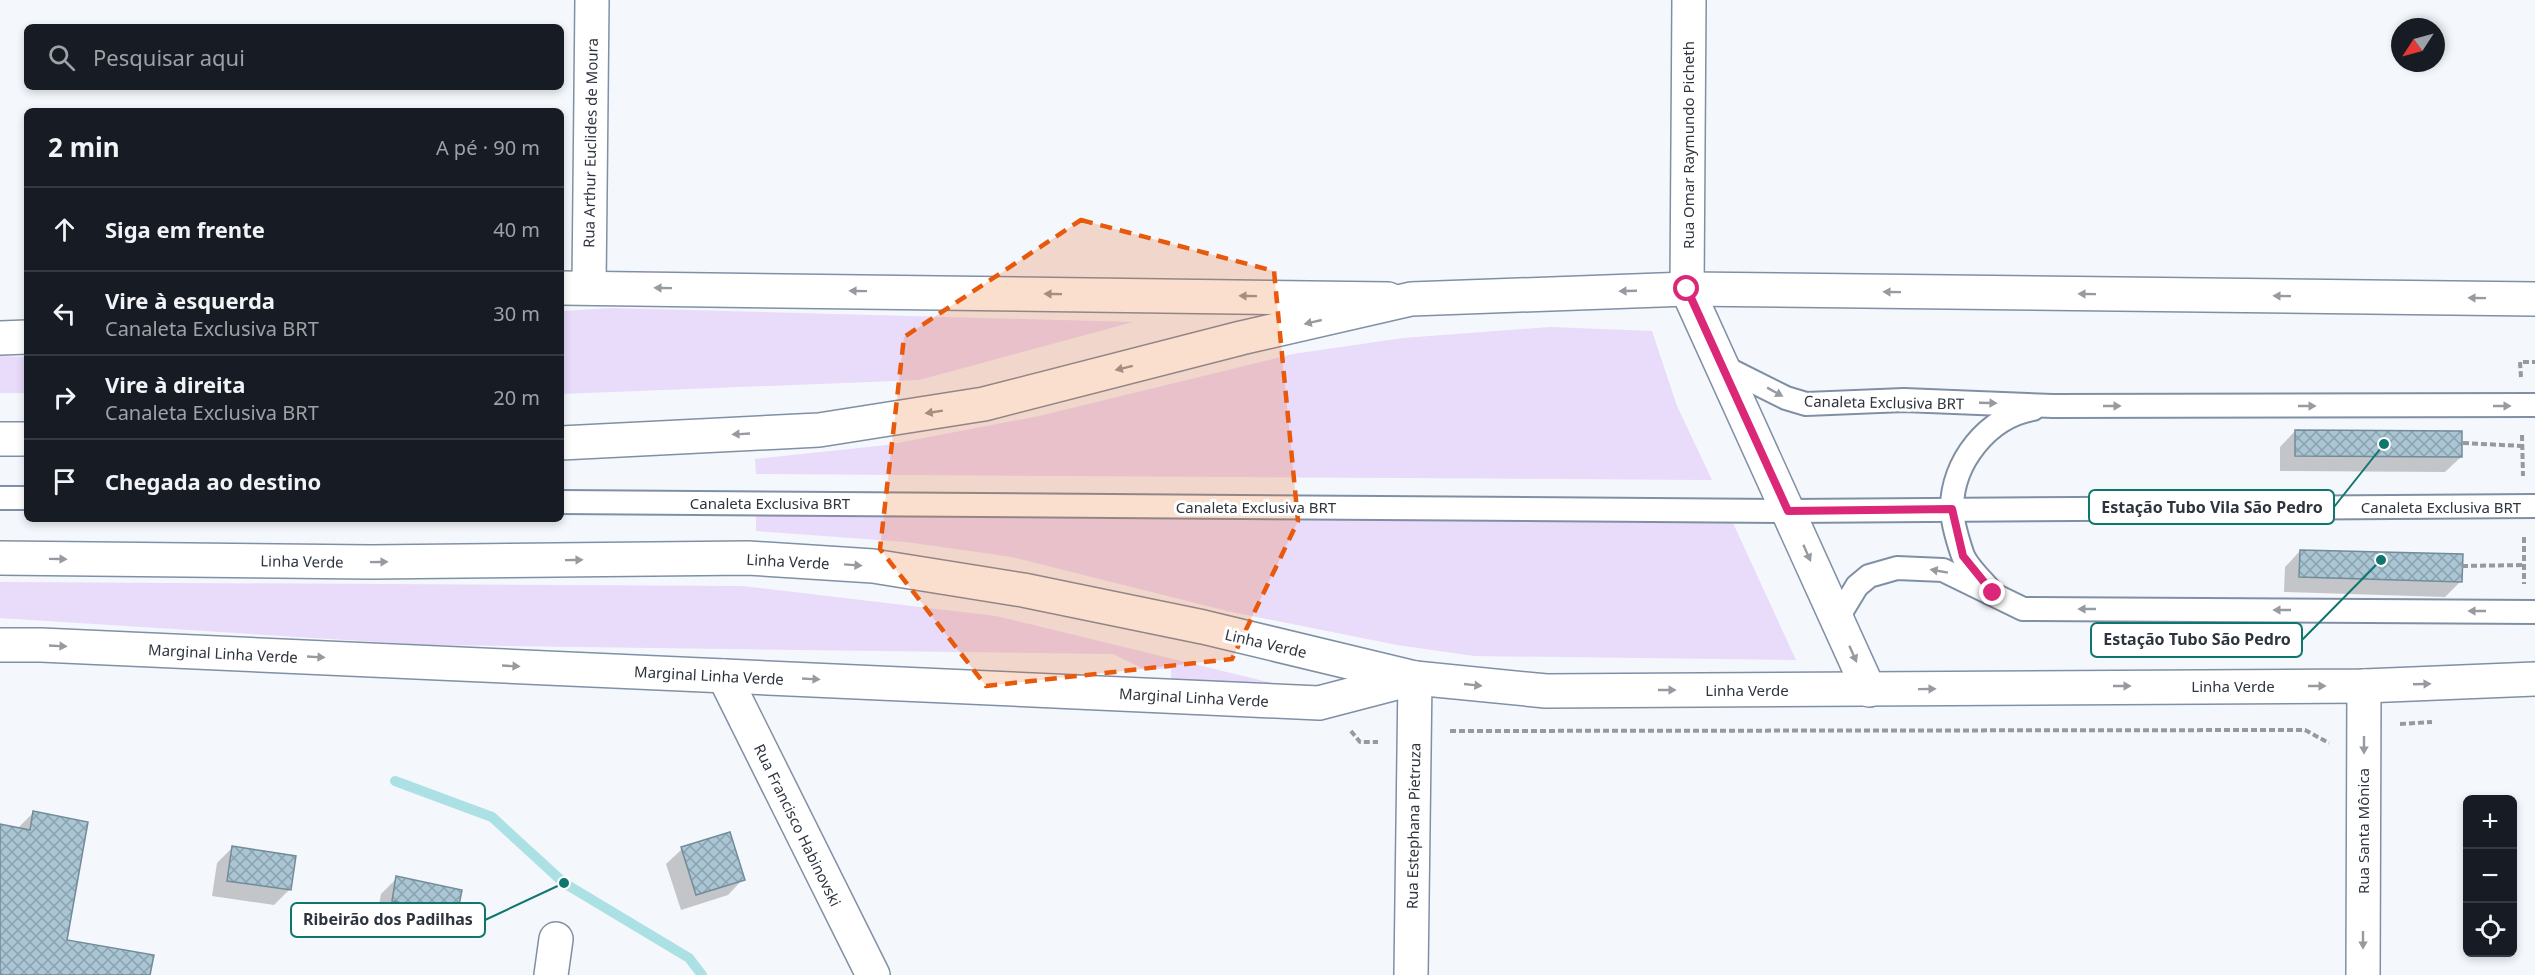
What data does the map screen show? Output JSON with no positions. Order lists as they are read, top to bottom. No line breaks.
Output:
{"streets":{"main road":["Rua Arthur Euclides de Moura","Rua Omar Raymundo Picheth","Linha Verde","Marginal Linha Verde","Rua Francisco Habinovski","Rua Estephana Pietruza","Rua Santa Mônica"],"lane":["Canaleta Exclusiva BRT"]},"crossings":[["Linha Verde","Marginal Linha Verde"],["Linha Verde","Rua Estephana Pietruza"],["Linha Verde","Rua Santa Mônica"],["Marginal Linha Verde","Rua Francisco Habinovski"],["Marginal Linha Verde","Rua Estephana Pietruza"]],"one_way":["Rua Santa Mônica"],"places":["Estação Tubo Vila São Pedro","Estação Tubo São Pedro","Ribeirão dos Padilhas"],"north":"bottom left","page":{"search":"Pesquisar aqui","heading":["2 min","A pé · 90 m"],"list":[["Siga em frente","40 m"],["Vire à esquerda","Canaleta Exclusiva BRT","30 m"],["Vire à direita","Canaleta Exclusiva BRT","20 m"],"Chegada ao destino"],"map_buttons":["+","−"]}}
